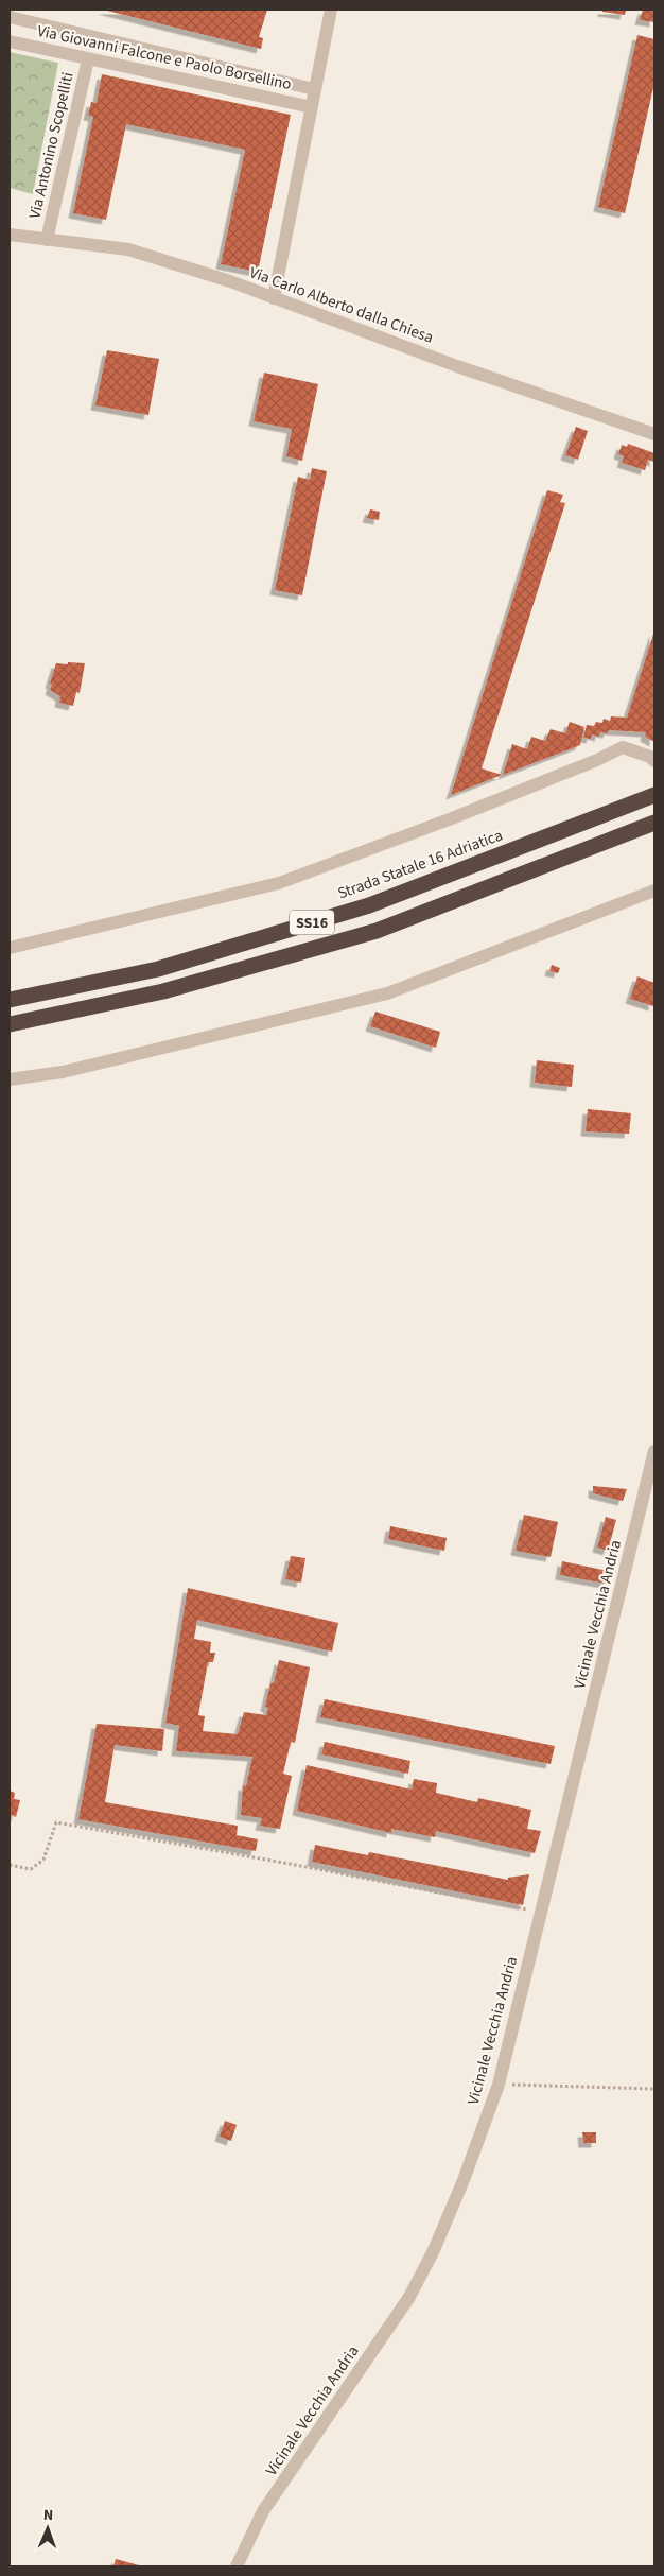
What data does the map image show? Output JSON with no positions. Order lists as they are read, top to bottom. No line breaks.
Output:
{"streets":{"highway":["Strada Statale 16 Adriatica","SS16"],"street":["Via Giovanni Falcone e Paolo Borsellino","Via Antonino Scopelliti","Via Carlo Alberto dalla Chiesa","Vicinale Vecchia Andria"]},"crossings":[["Via Giovanni Falcone e Paolo Borsellino","Via Antonino Scopelliti"],["Via Antonino Scopelliti","Via Carlo Alberto dalla Chiesa"]],"north":"top"}
